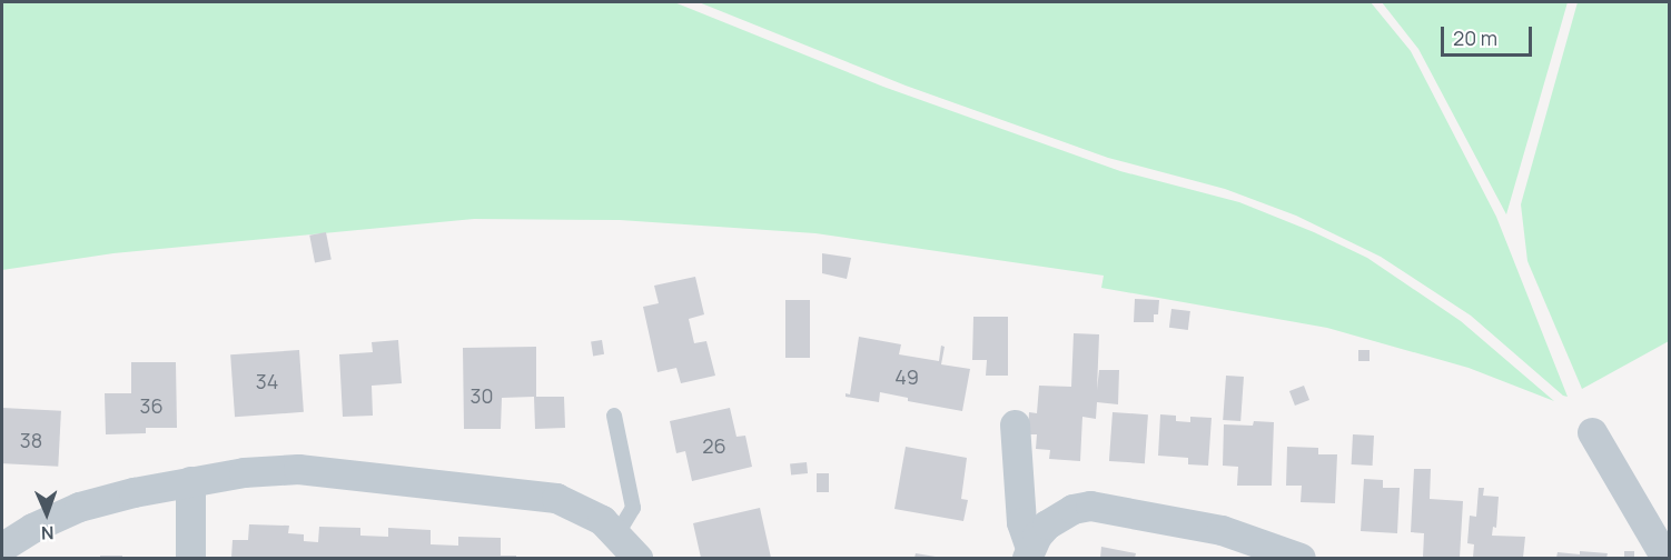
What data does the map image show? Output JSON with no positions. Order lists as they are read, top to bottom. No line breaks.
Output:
{"house_numbers":["49","34","30","36","38","26"],"scale_bar":"20 m","north":"bottom"}
